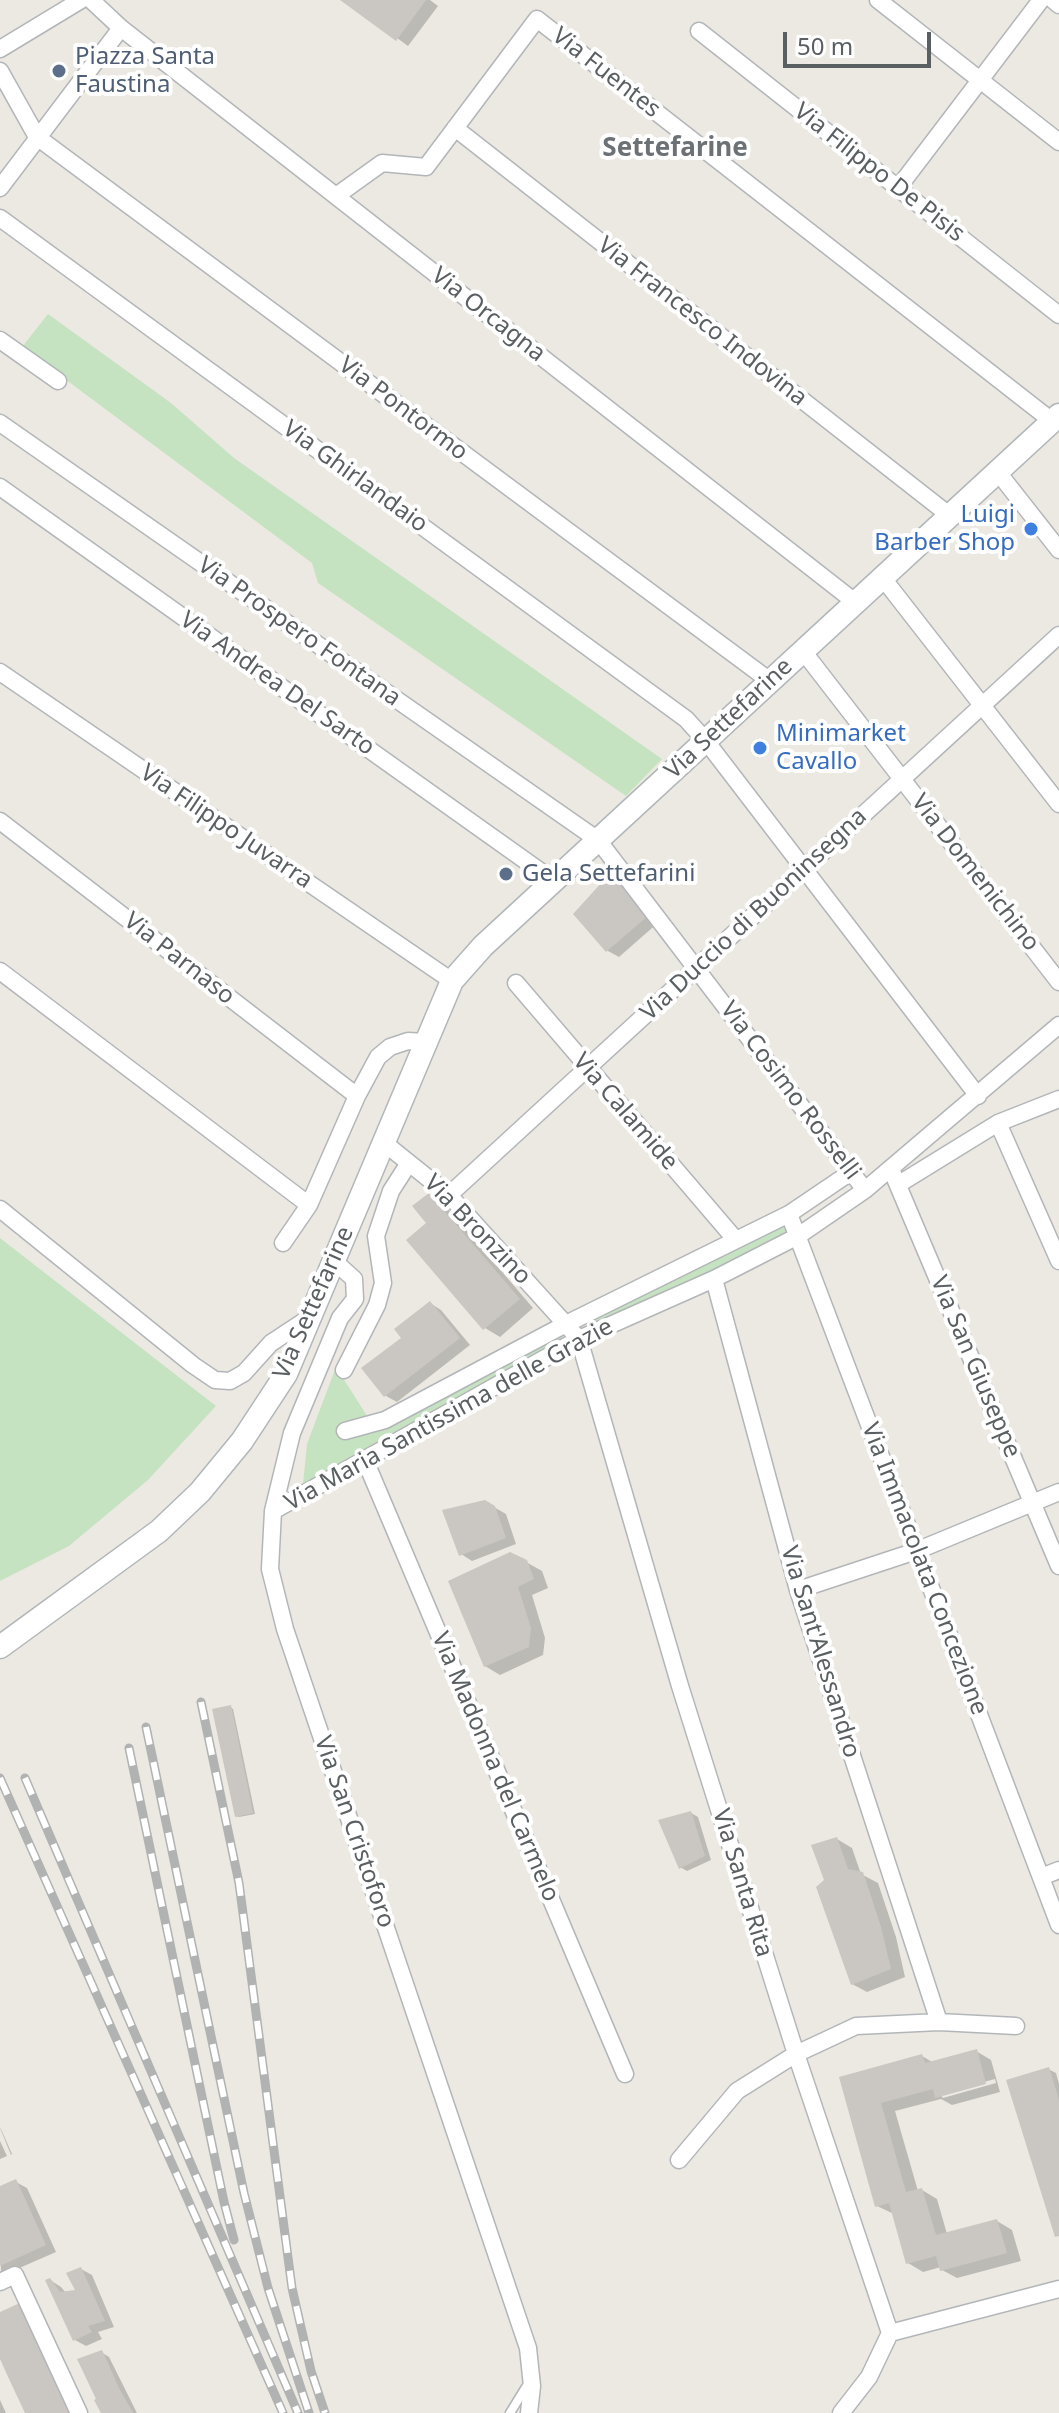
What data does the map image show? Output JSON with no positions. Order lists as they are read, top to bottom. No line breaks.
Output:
{"streets":{"street":["Via Fuentes","Via Filippo De Pisis","Via Orcagna","Via Francesco Indovina","Via Pontormo","Via Ghirlandaio","Via Prospero Fontana","Via Andrea Del Sarto","Via Settefarine","Via Filippo Juvarra","Via Domenichino","Via Duccio di Buoninsegna","Via Parnaso","Via Cosimo Rosselli","Via Calamide","Via Bronzino","Via San Giuseppe","Via Maria Santissima delle Grazie","Via Immacolata Concezione","Via Sant'Alessandro","Via Madonna del Carmelo","Via San Cristoforo","Via Santa Rita"]},"crossings":[["Via Fuentes","Via Orcagna"],["Via Fuentes","Via Francesco Indovina"],["Via Fuentes","Via Settefarine"],["Via Orcagna","Via Settefarine"],["Via Francesco Indovina","Via Settefarine"],["Via Pontormo","Via Settefarine"],["Via Ghirlandaio","Via Settefarine"],["Via Ghirlandaio","Via Duccio di Buoninsegna"],["Via Ghirlandaio","Via Maria Santissima delle Grazie"],["Via Prospero Fontana","Via Settefarine"],["Via Prospero Fontana","Via Cosimo Rosselli"],["Via Andrea Del Sarto","Via Settefarine"],["Via Settefarine","Via Filippo Juvarra"],["Via Settefarine","Via Domenichino"],["Via Settefarine","Via Parnaso"],["Via Settefarine","Via Cosimo Rosselli"],["Via Settefarine","Via Bronzino"],["Via Settefarine","Via San Cristoforo"],["Via Domenichino","Via Duccio di Buoninsegna"],["Via Duccio di Buoninsegna","Via Cosimo Rosselli"],["Via Duccio di Buoninsegna","Via Calamide"],["Via Duccio di Buoninsegna","Via Bronzino"],["Via Cosimo Rosselli","Via Maria Santissima delle Grazie"],["Via Calamide","Via Maria Santissima delle Grazie"],["Via Bronzino","Via Maria Santissima delle Grazie"],["Via Bronzino","Via Santa Rita"],["Via San Giuseppe","Via Maria Santissima delle Grazie"],["Via Maria Santissima delle Grazie","Via Immacolata Concezione"],["Via Maria Santissima delle Grazie","Via Sant'Alessandro"],["Via Maria Santissima delle Grazie","Via Madonna del Carmelo"],["Via Maria Santissima delle Grazie","Via San Cristoforo"],["Via Maria Santissima delle Grazie","Via Santa Rita"]],"districts":["Settefarine"],"places":["Piazza Santa Faustina","Luigi Barber Shop","Minimarket Cavallo","Gela Settefarini"],"scale_bar":"50 m"}
